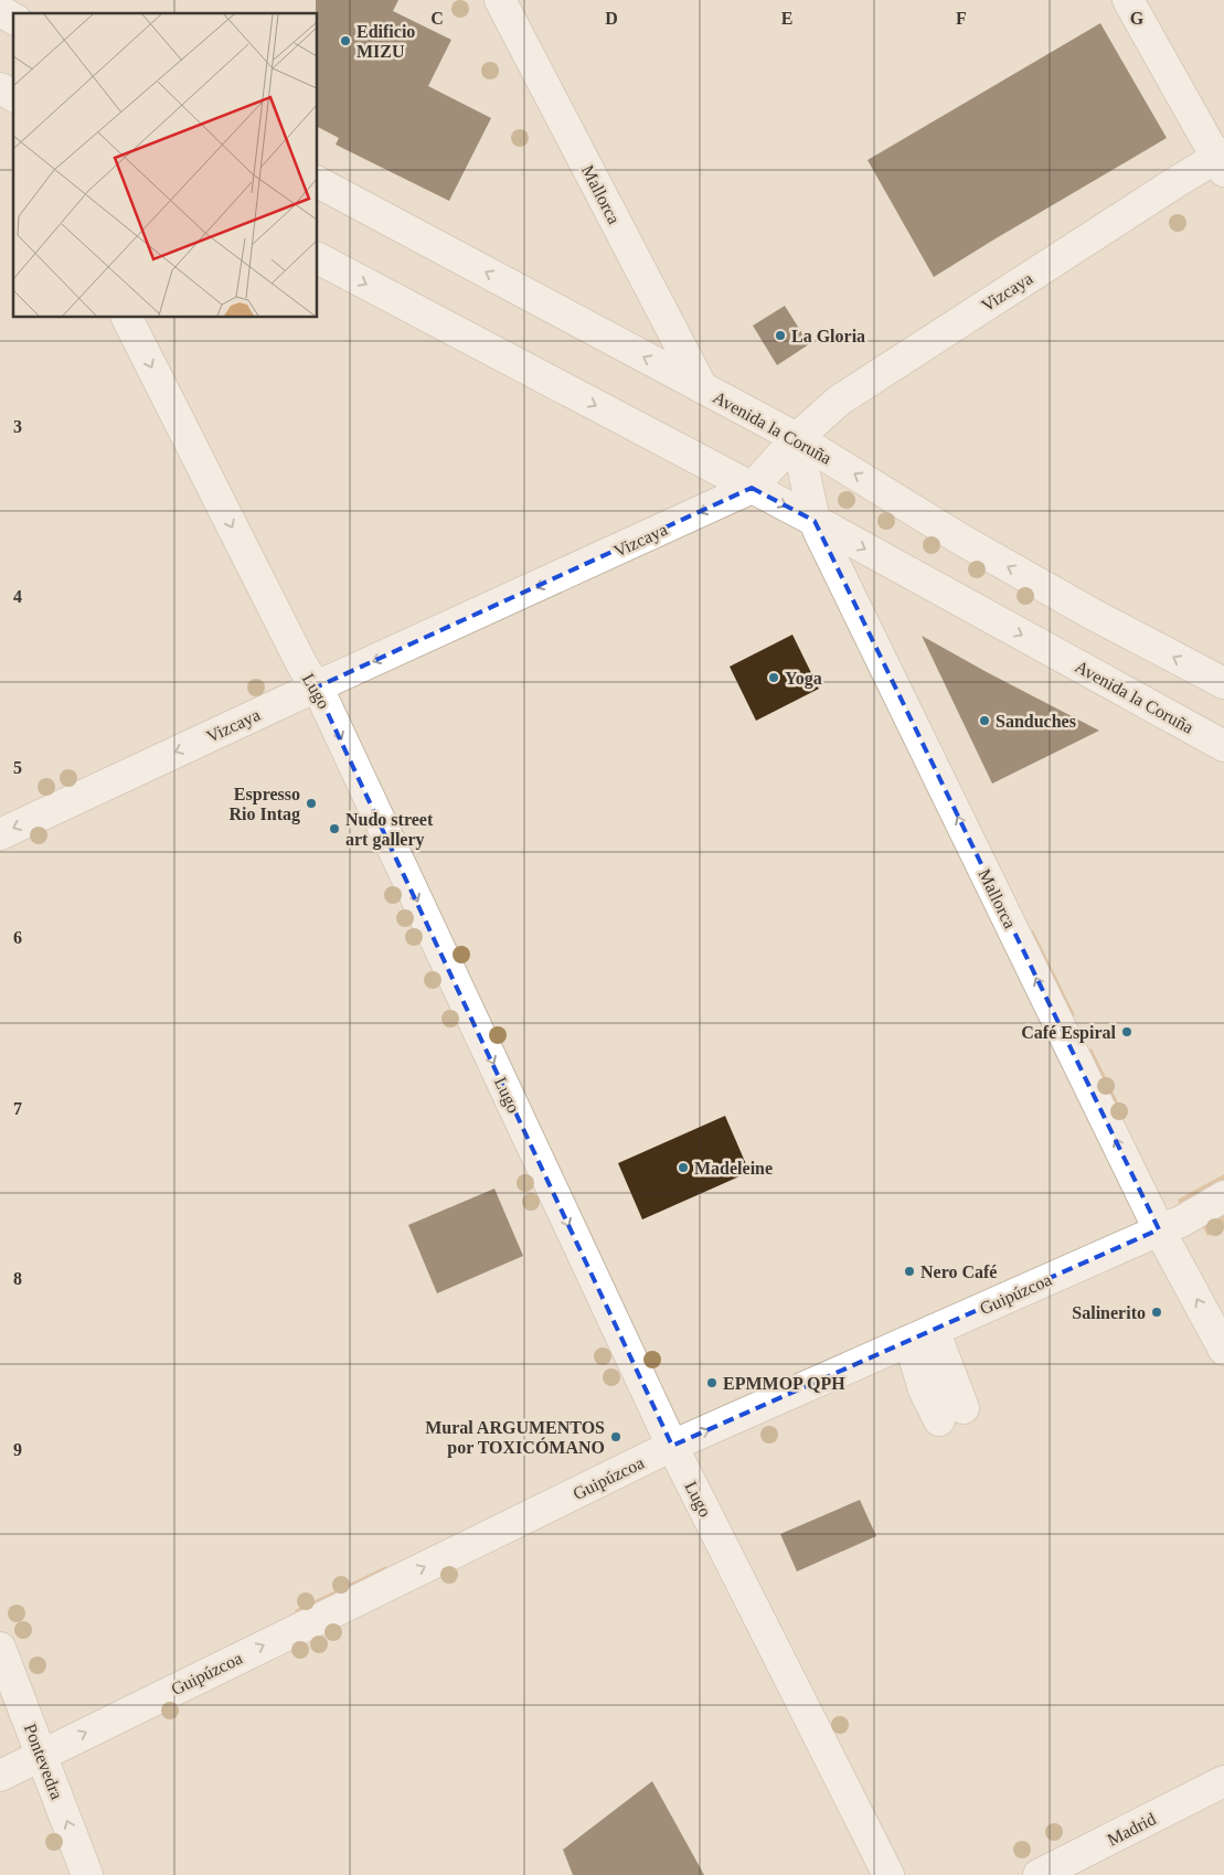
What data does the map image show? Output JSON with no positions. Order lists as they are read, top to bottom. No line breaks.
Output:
{"streets":{"street":["Mallorca","Vizcaya","Avenida la Coruña","Lugo","Guipúzcoa","Pontevedra","Madrid"]},"crossings":[["Mallorca","Vizcaya"],["Mallorca","Avenida la Coruña"],["Mallorca","Guipúzcoa"],["Vizcaya","Avenida la Coruña"],["Vizcaya","Lugo"],["Lugo","Guipúzcoa"],["Guipúzcoa","Pontevedra"]],"one_way":["Mallorca","Vizcaya","Lugo","Guipúzcoa","Pontevedra"],"places":["Edificio MIZU","La Gloria","Yoga","Sanduches","Espresso Rio Intag","Nudo street art gallery","Café Espiral","Madeleine","Nero Café","Salinerito","EPMMOP QPH","Mural ARGUMENTOS por TOXICÓMANO"],"grid":{"columns":["C","D","E","F","G"],"rows":["3","4","5","6","7","8","9"]}}
